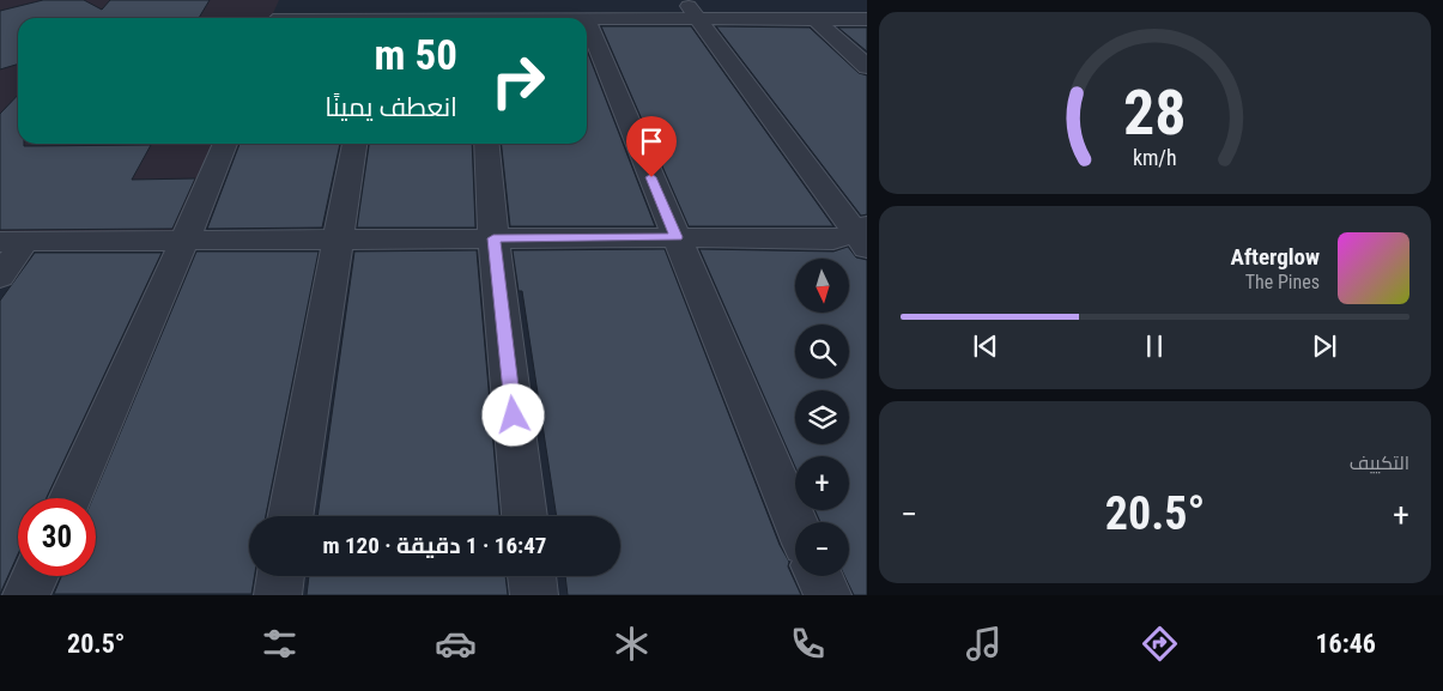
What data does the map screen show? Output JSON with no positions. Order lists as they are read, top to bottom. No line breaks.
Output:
{"north":"bottom","page":{"turn":["50 m","انعطف يمينًا"],"song":["Afterglow","The Pines"],"map_buttons":["+","−"],"tile":"التكييف","heat":["−","20.5°","+"],"limit":"30","trip":"16:47 · 1 دقيقة · 120 m","tabs":["16:46","20.5°"],"gauge":["28","km/h"]}}
